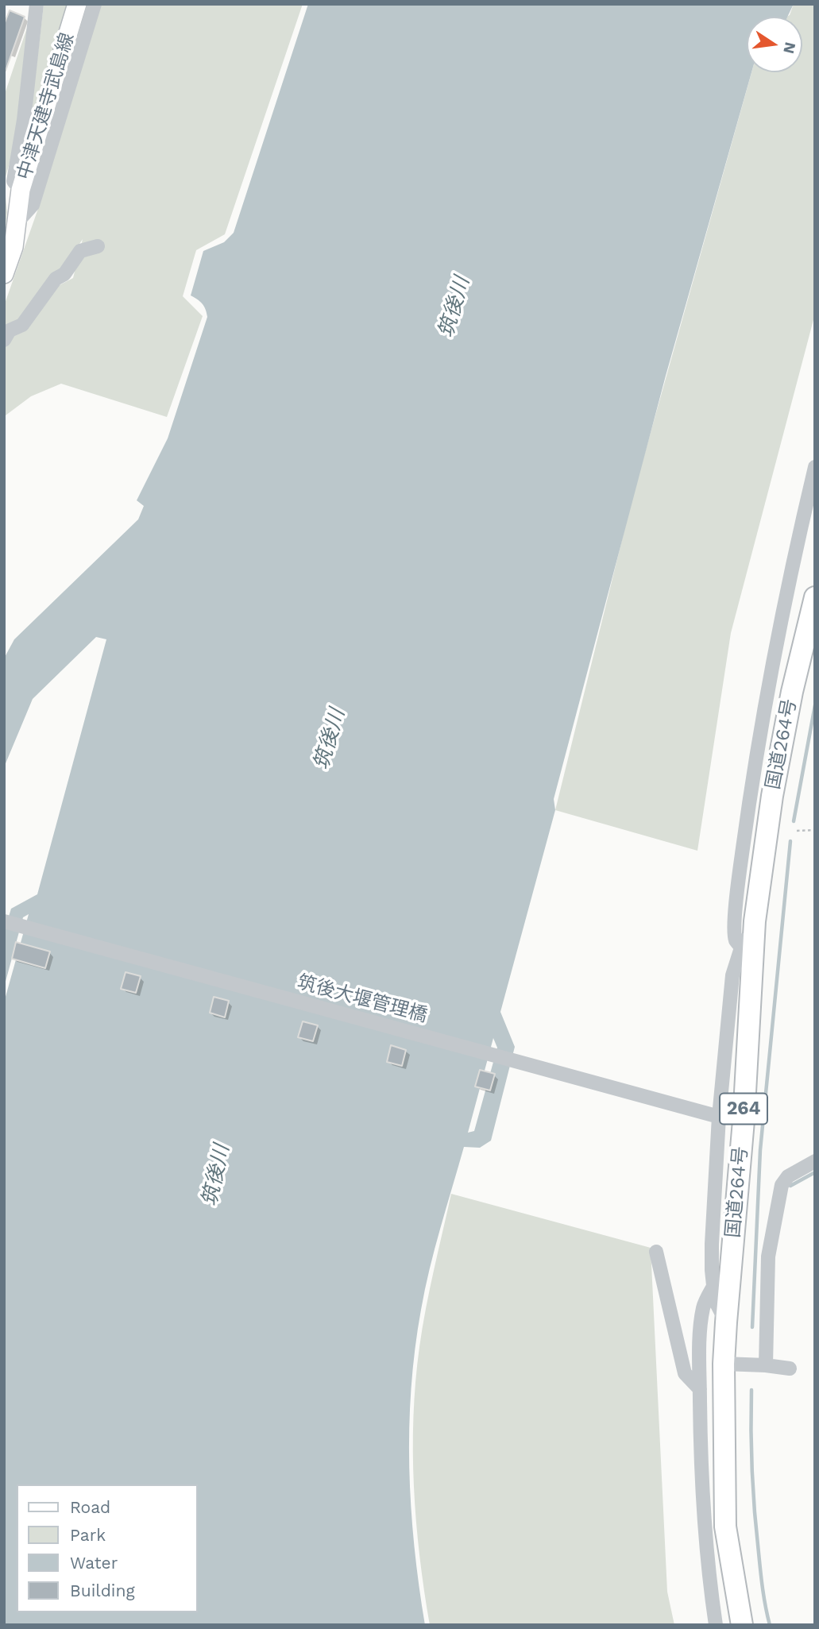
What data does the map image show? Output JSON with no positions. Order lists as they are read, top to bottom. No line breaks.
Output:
{"streets":{"highway":["国道264号","264"],"main road":["中津天建寺武島線"],"street":["筑後大堰管理橋"]},"water":["筑後川"],"legend":["Road","Park","Water","Building"],"north":"right"}
